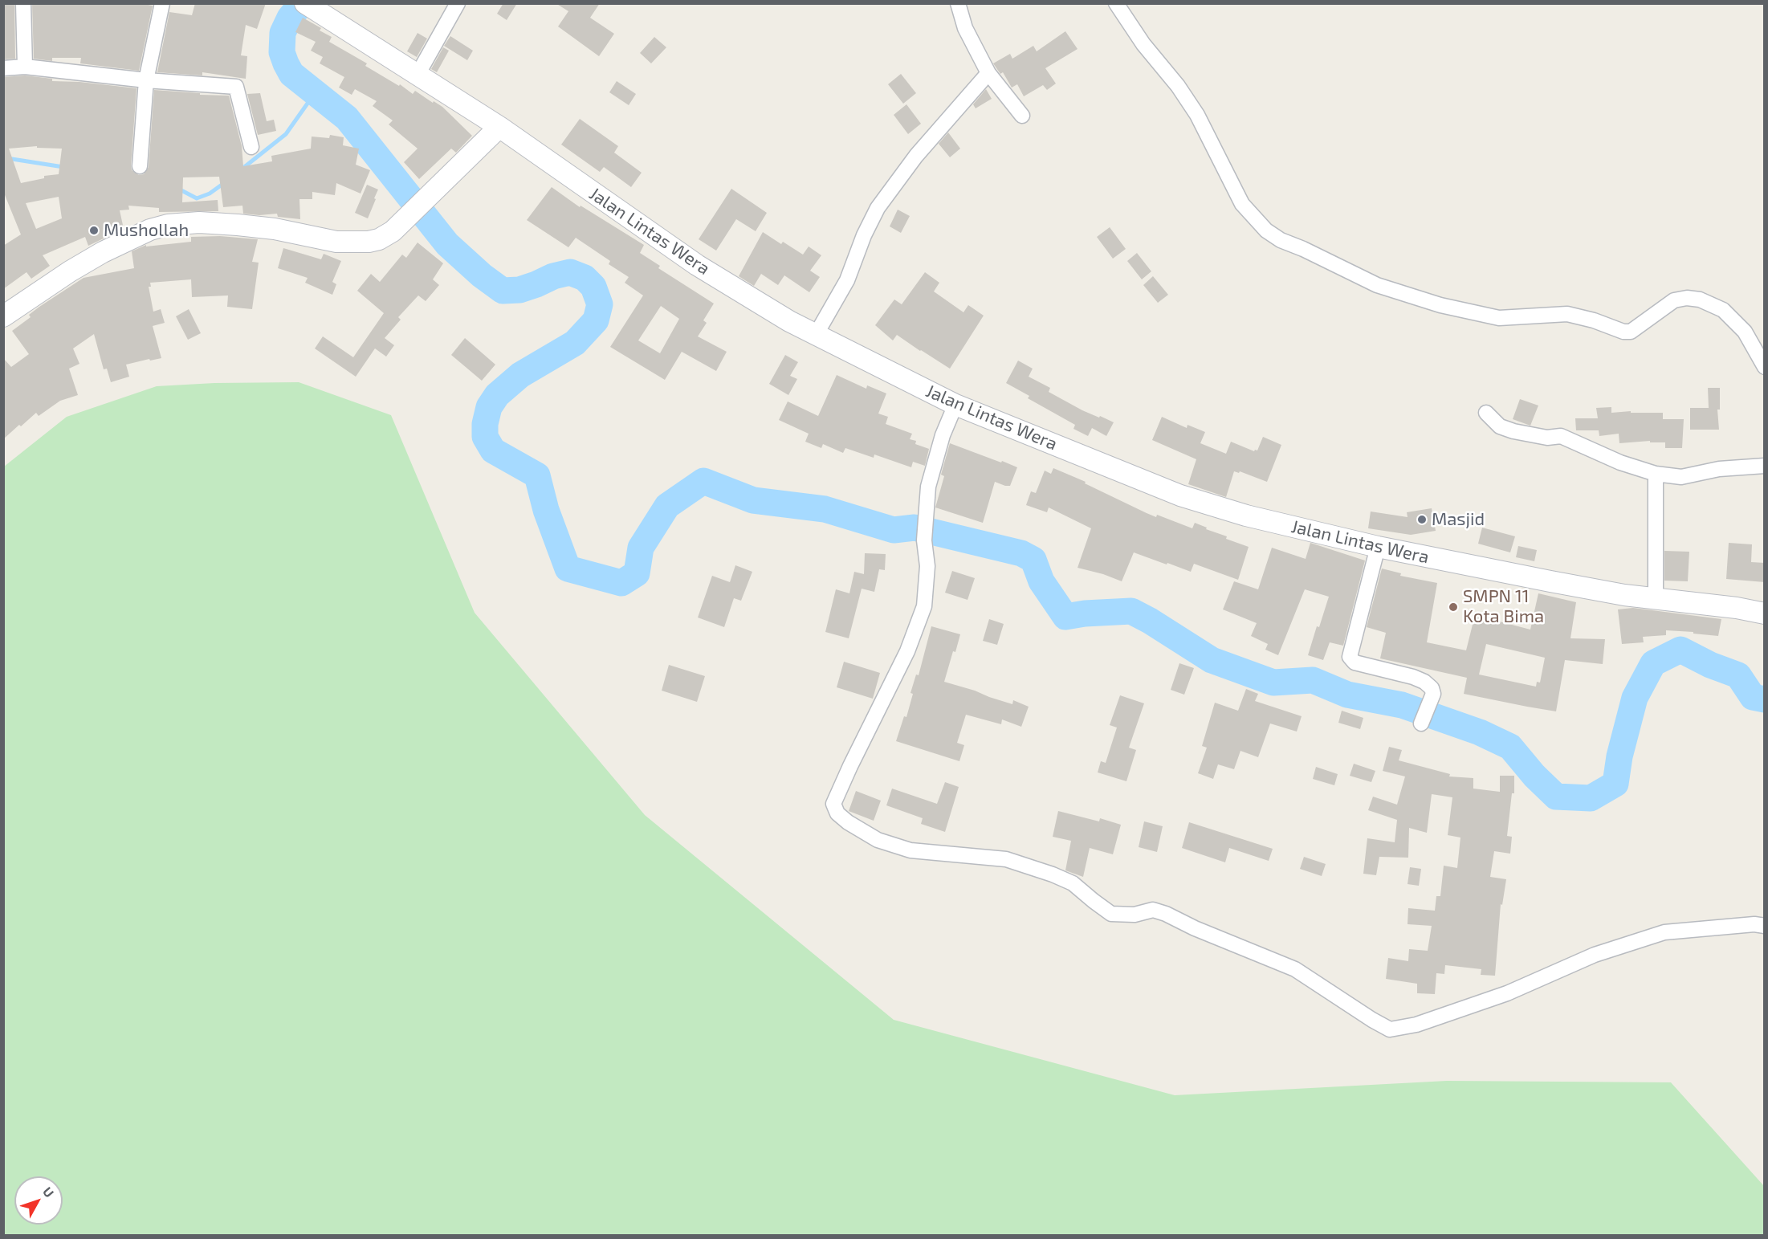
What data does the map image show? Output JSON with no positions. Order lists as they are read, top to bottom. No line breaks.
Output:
{"streets":{"main road":["Jalan Lintas Wera"]},"places":["Mushollah","Masjid","SMPN 11 Kota Bima"],"north":"top right"}
